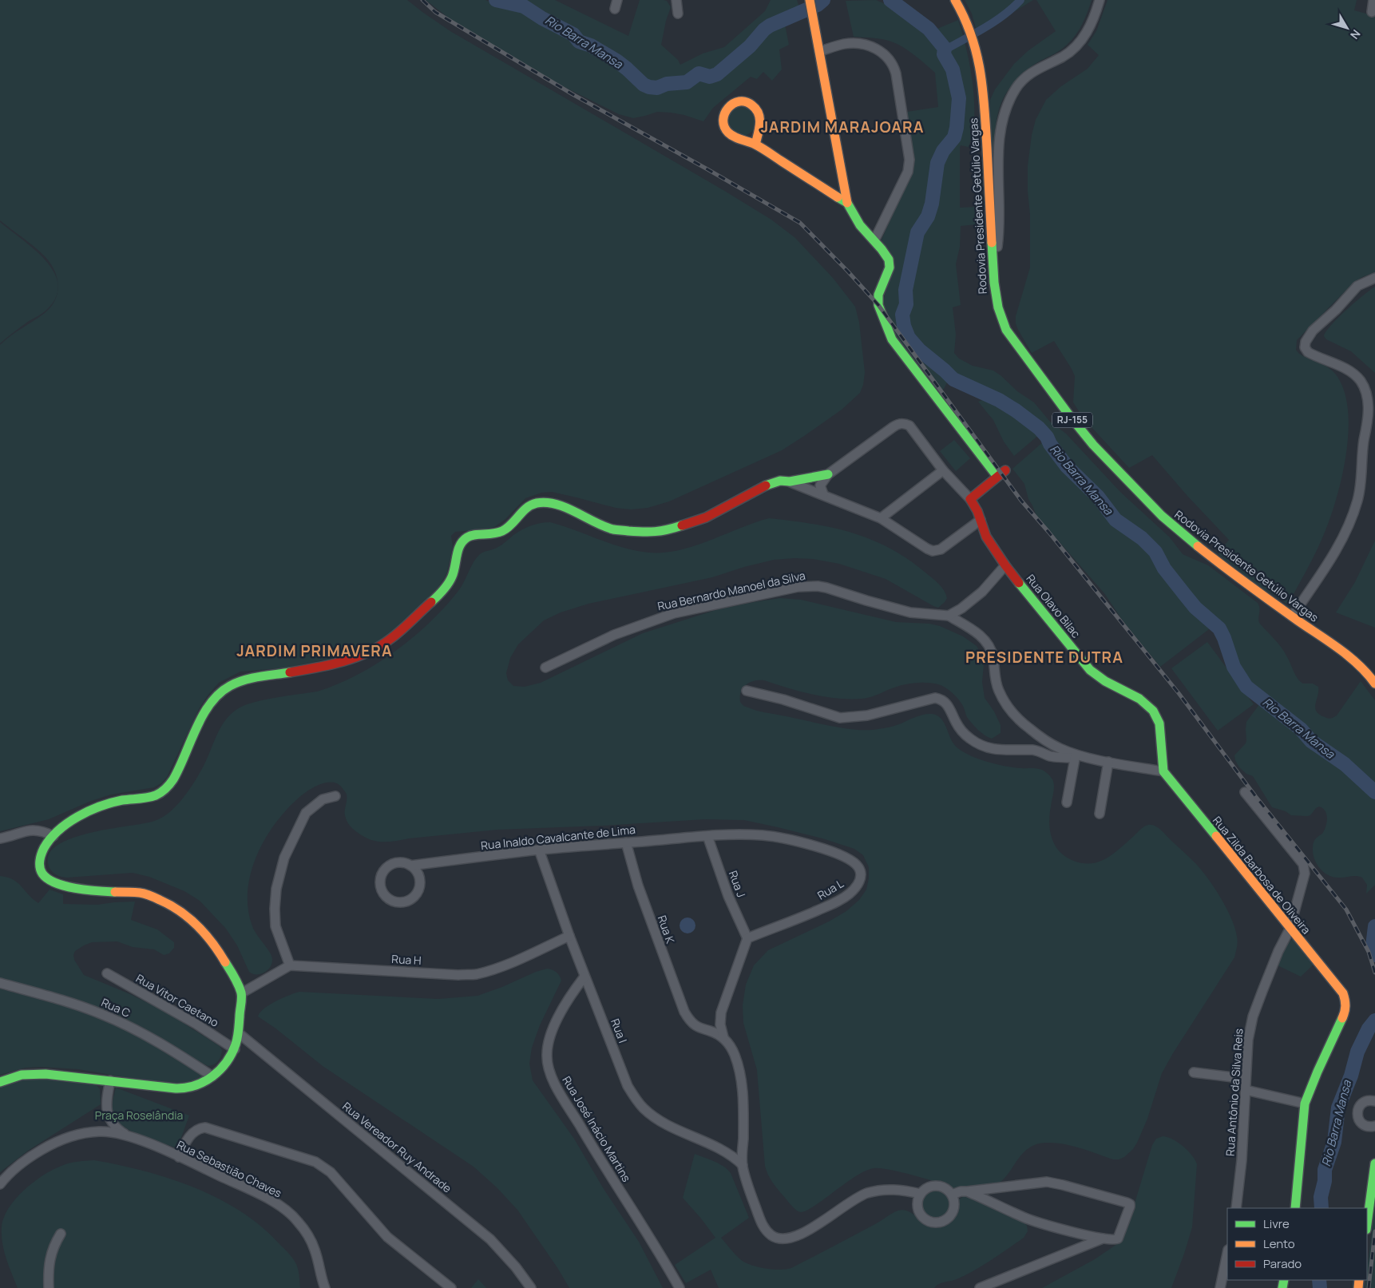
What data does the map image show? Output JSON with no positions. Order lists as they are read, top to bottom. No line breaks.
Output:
{"streets":{"street":["Rodovia Presidente Getúlio Vargas","RJ-155","Rua Bernardo Manoel da Silva","Rua Olavo Bilac","Rua Inaldo Cavalcante de Lima","Rua Zilda Barbosa de Oliveira","Rua J","Rua L","Rua K","Rua H","Rua Vitor Caetano","Rua C","Rua I","Rua Antônio da Silva Reis","Rua José Inácio Martins","Rua Vereador Ruy Andrade","Rua Sebastião Chaves"]},"crossings":[["Rua Olavo Bilac","Rua Zilda Barbosa de Oliveira"],["Rua Inaldo Cavalcante de Lima","Rua J"],["Rua Inaldo Cavalcante de Lima","Rua L"],["Rua Inaldo Cavalcante de Lima","Rua K"],["Rua Inaldo Cavalcante de Lima","Rua I"],["Rua Zilda Barbosa de Oliveira","Rua Antônio da Silva Reis"],["Rua J","Rua L"],["Rua H","Rua I"],["Rua I","Rua José Inácio Martins"]],"districts":["JARDIM MARAJOARA","JARDIM PRIMAVERA","PRESIDENTE DUTRA"],"water":["Rio Barra Mansa"],"parks":["Praça Roselândia"],"legend":["Livre","Lento","Parado"],"north":"bottom right"}
